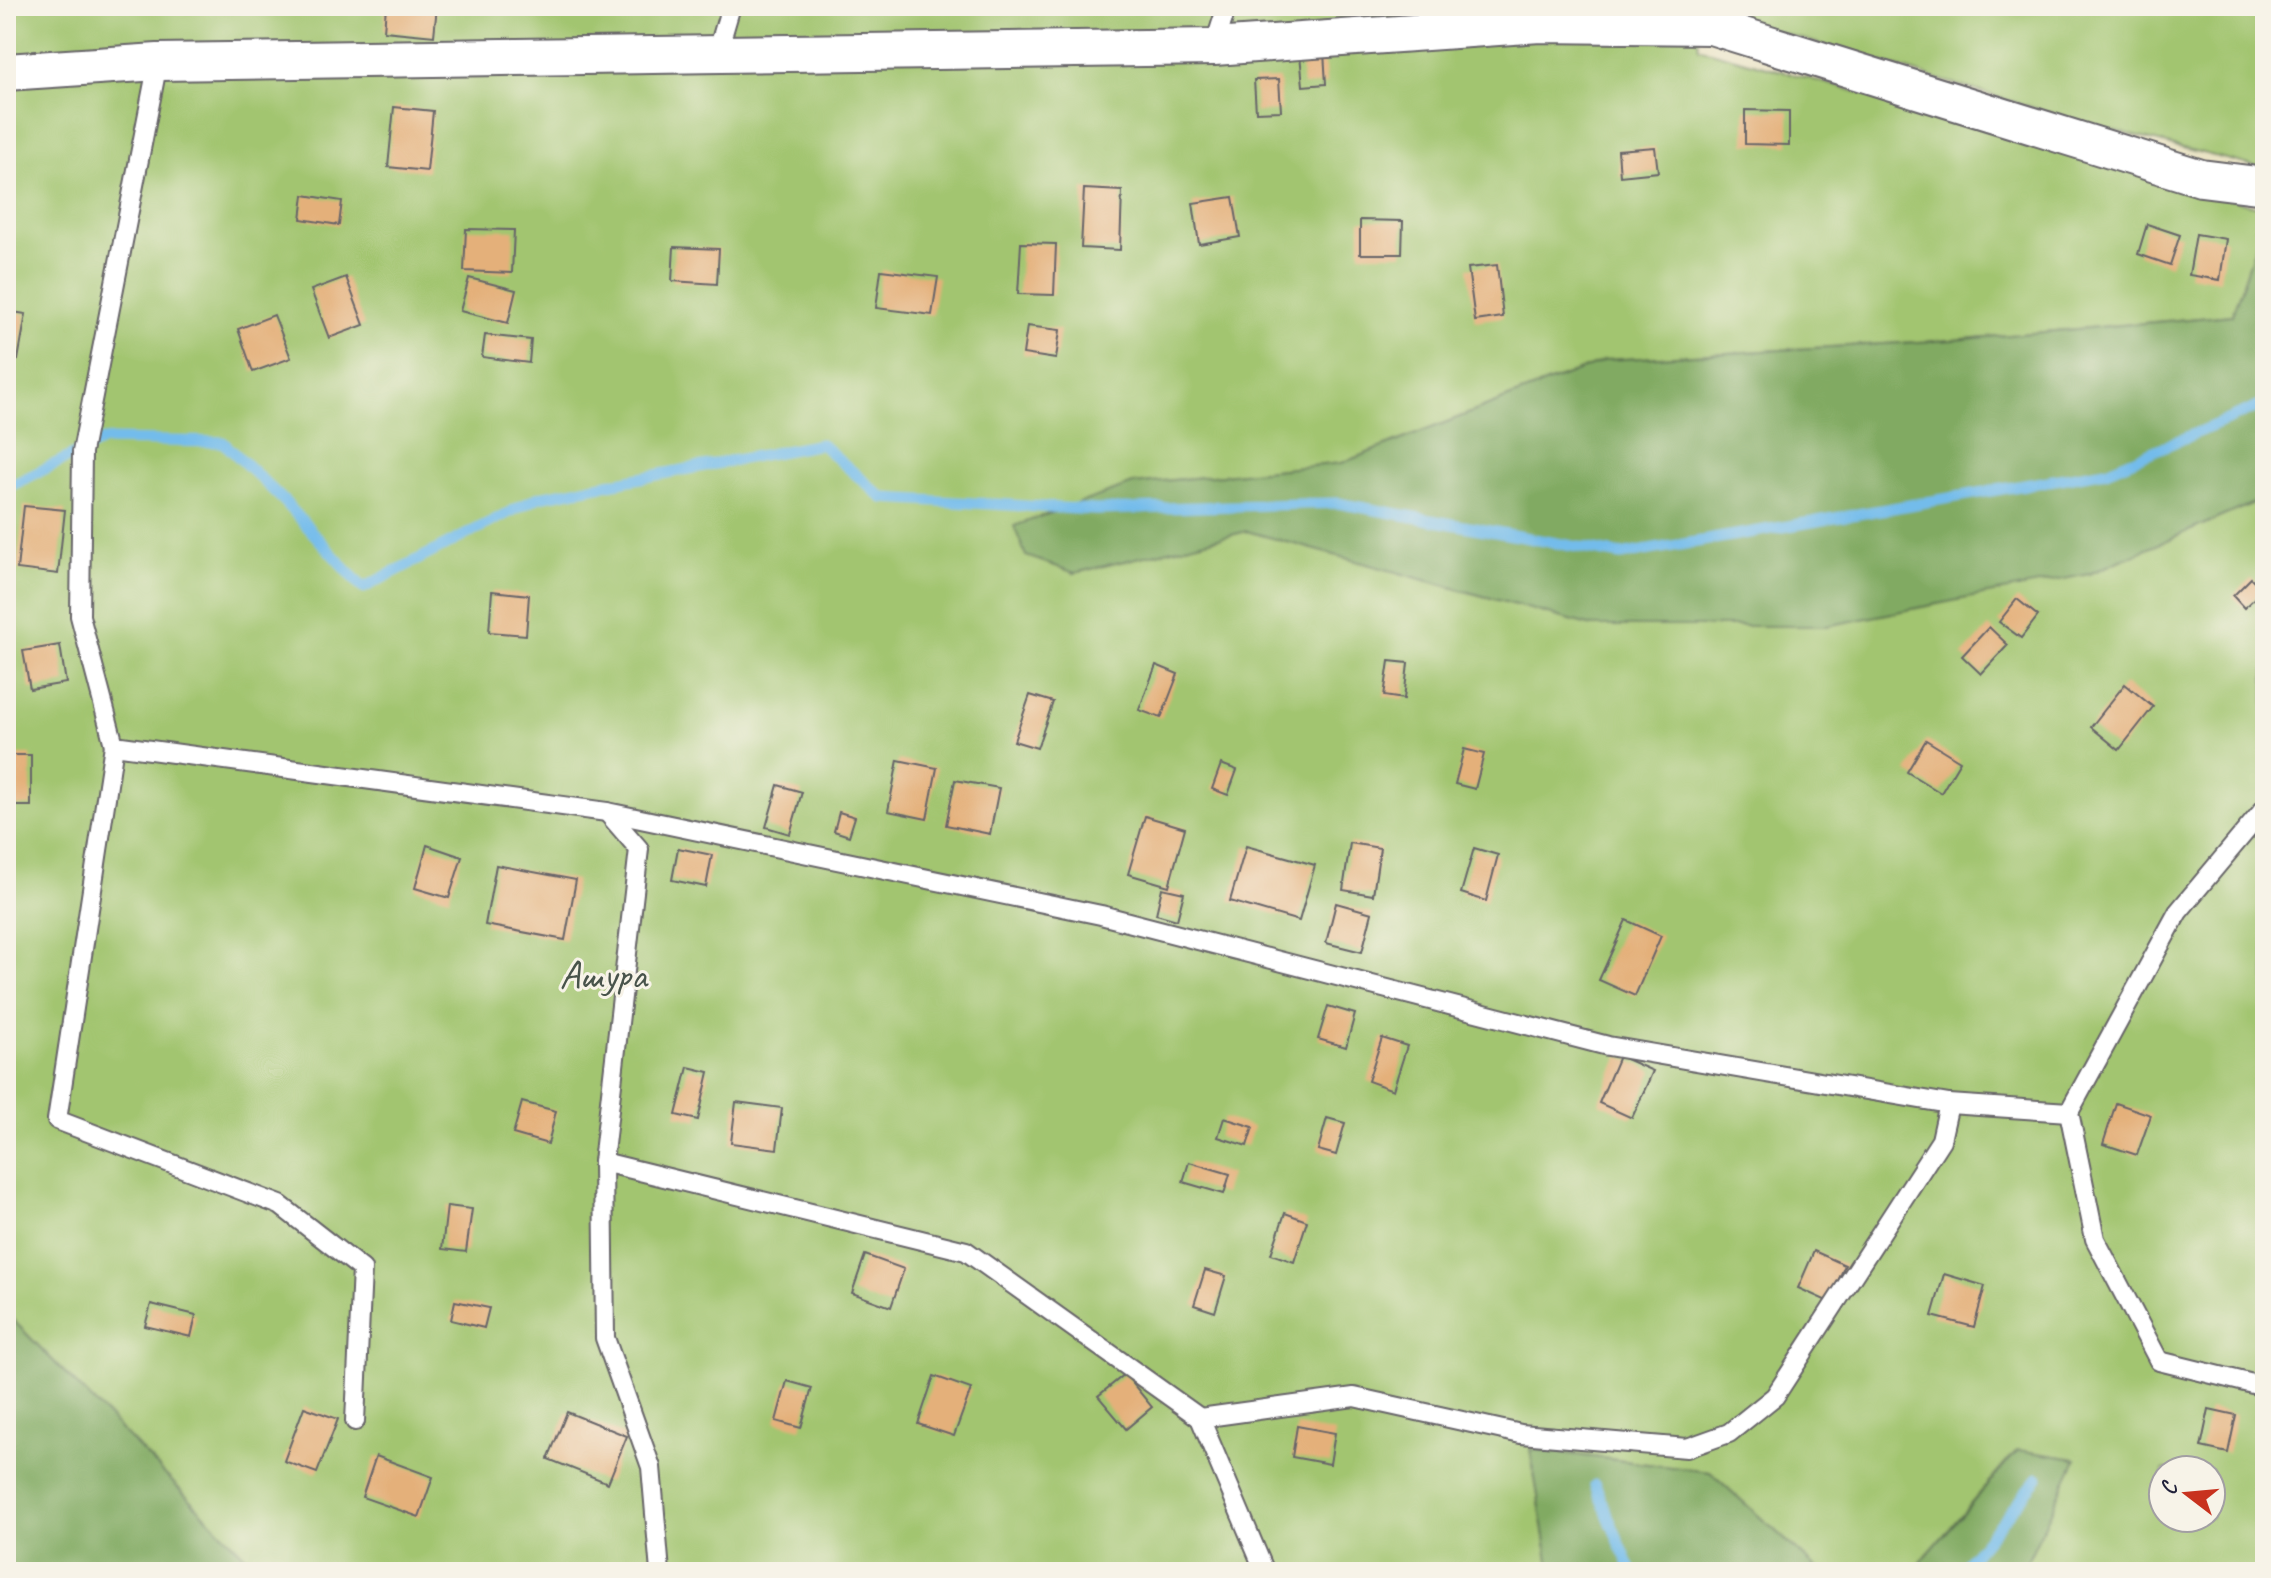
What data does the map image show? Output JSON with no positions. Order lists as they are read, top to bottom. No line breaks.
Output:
{"parks":["Ашура"],"north":"left"}
